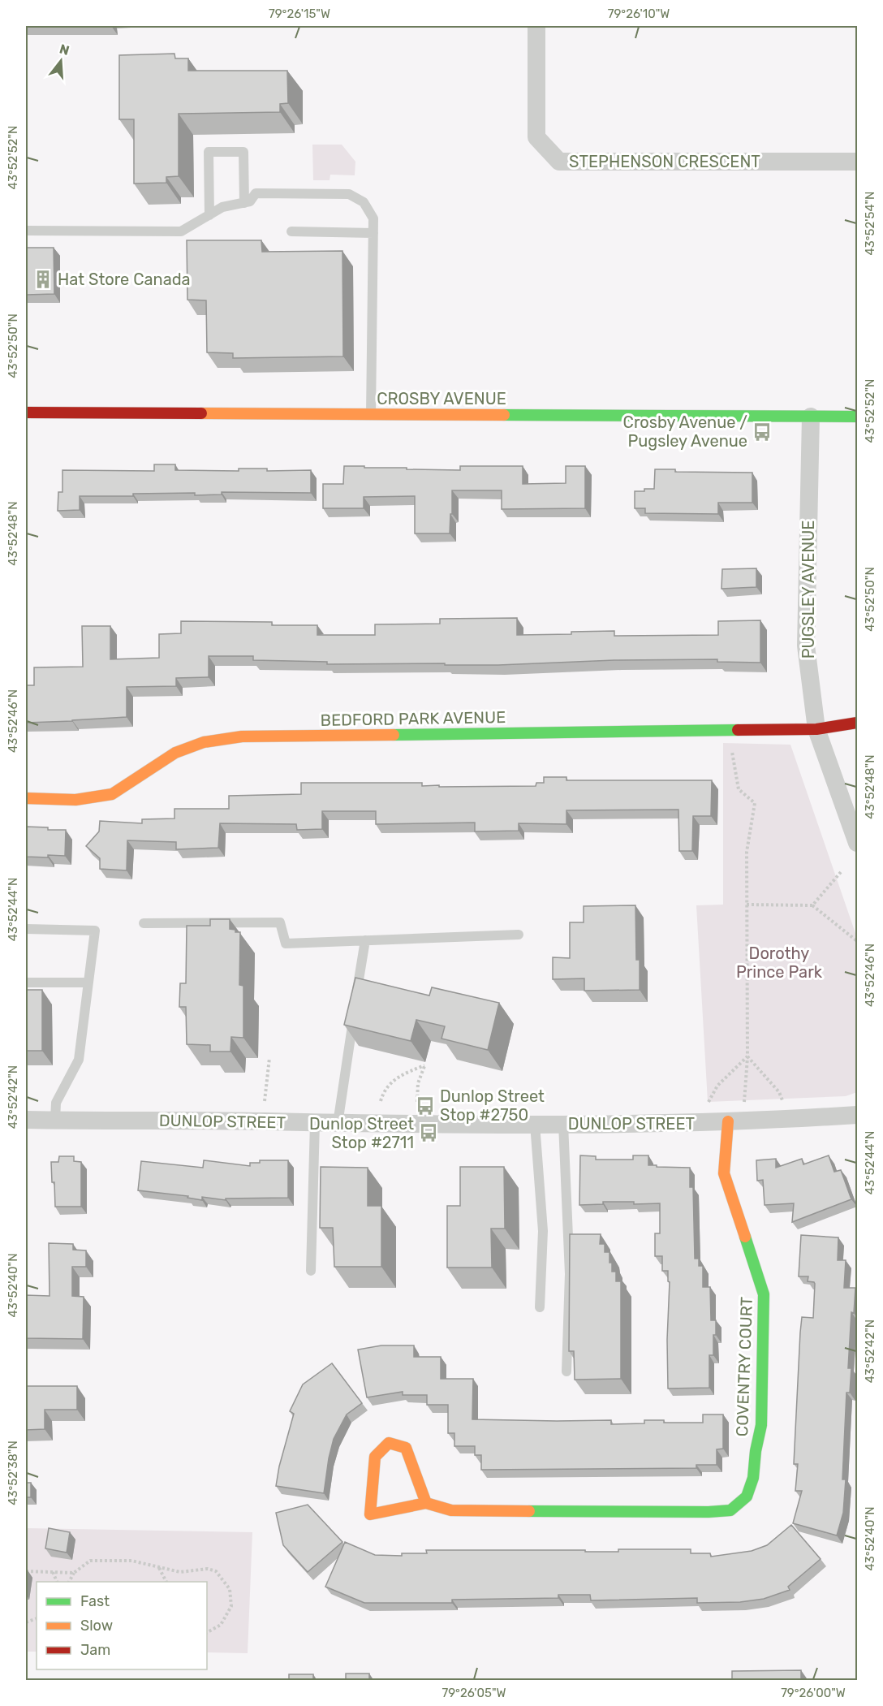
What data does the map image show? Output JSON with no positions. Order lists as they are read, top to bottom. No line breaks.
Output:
{"streets":{"street":["STEPHENSON CRESCENT","CROSBY AVENUE","PUGSLEY AVENUE","BEDFORD PARK AVENUE","DUNLOP STREET","COVENTRY COURT"]},"crossings":[["CROSBY AVENUE","PUGSLEY AVENUE"],["PUGSLEY AVENUE","BEDFORD PARK AVENUE"],["DUNLOP STREET","COVENTRY COURT"]],"parks":["Dorothy Prince Park"],"places":{"building":["Hat Store Canada"],"bus stop":["Crosby Avenue / Pugsley Avenue","Dunlop Street Stop #2750","Dunlop Street Stop #2711"]},"legend":["Fast","Slow","Jam"],"north":"top","coordinates":["79°26'15\"W","79°26'10\"W","43°52'52\"N","43°52'54\"N","43°52'50\"N","43°52'48\"N","43°52'46\"N","43°52'44\"N","43°52'42\"N","43°52'40\"N","43°52'38\"N","79°26'05\"W","79°26'00\"W"]}
